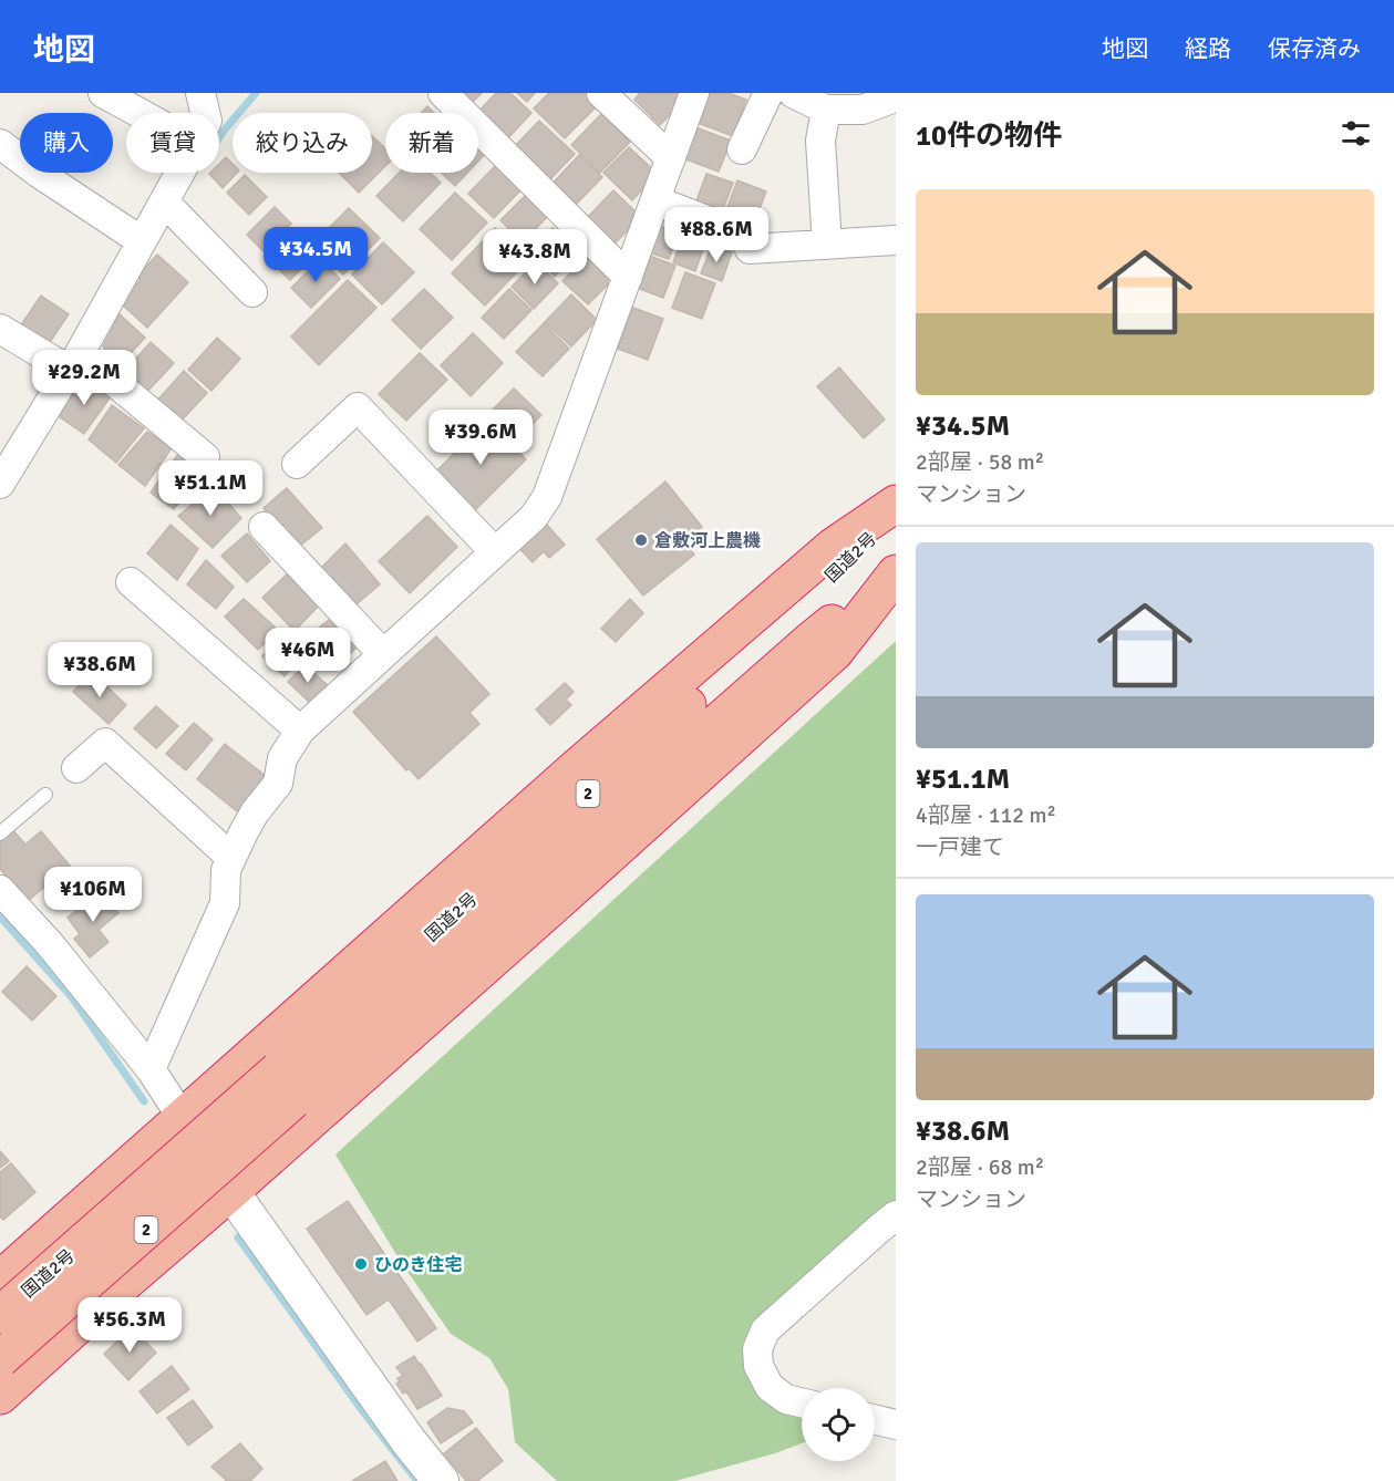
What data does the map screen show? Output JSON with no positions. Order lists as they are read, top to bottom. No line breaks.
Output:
{"streets":{"highway":["国道2号","2"]},"places":["倉敷河上農機","ひのき住宅"],"page":{"header":"地図","nav":["地図","経路","保存済み"],"heading":"10件の物件","chip":["購入","賃貸","絞り込み","新着"],"list":[{"name":"¥34.5M","note":"2部屋 · 58 m² · マンション"},{"name":"¥51.1M","note":"4部屋 · 112 m² · 一戸建て"},{"name":"¥38.6M","note":"2部屋 · 68 m² · マンション"}],"price":["¥88.6M","¥34.5M","¥43.8M","¥29.2M","¥39.6M","¥51.1M","¥46M","¥38.6M","¥106M","¥56.3M"]}}
